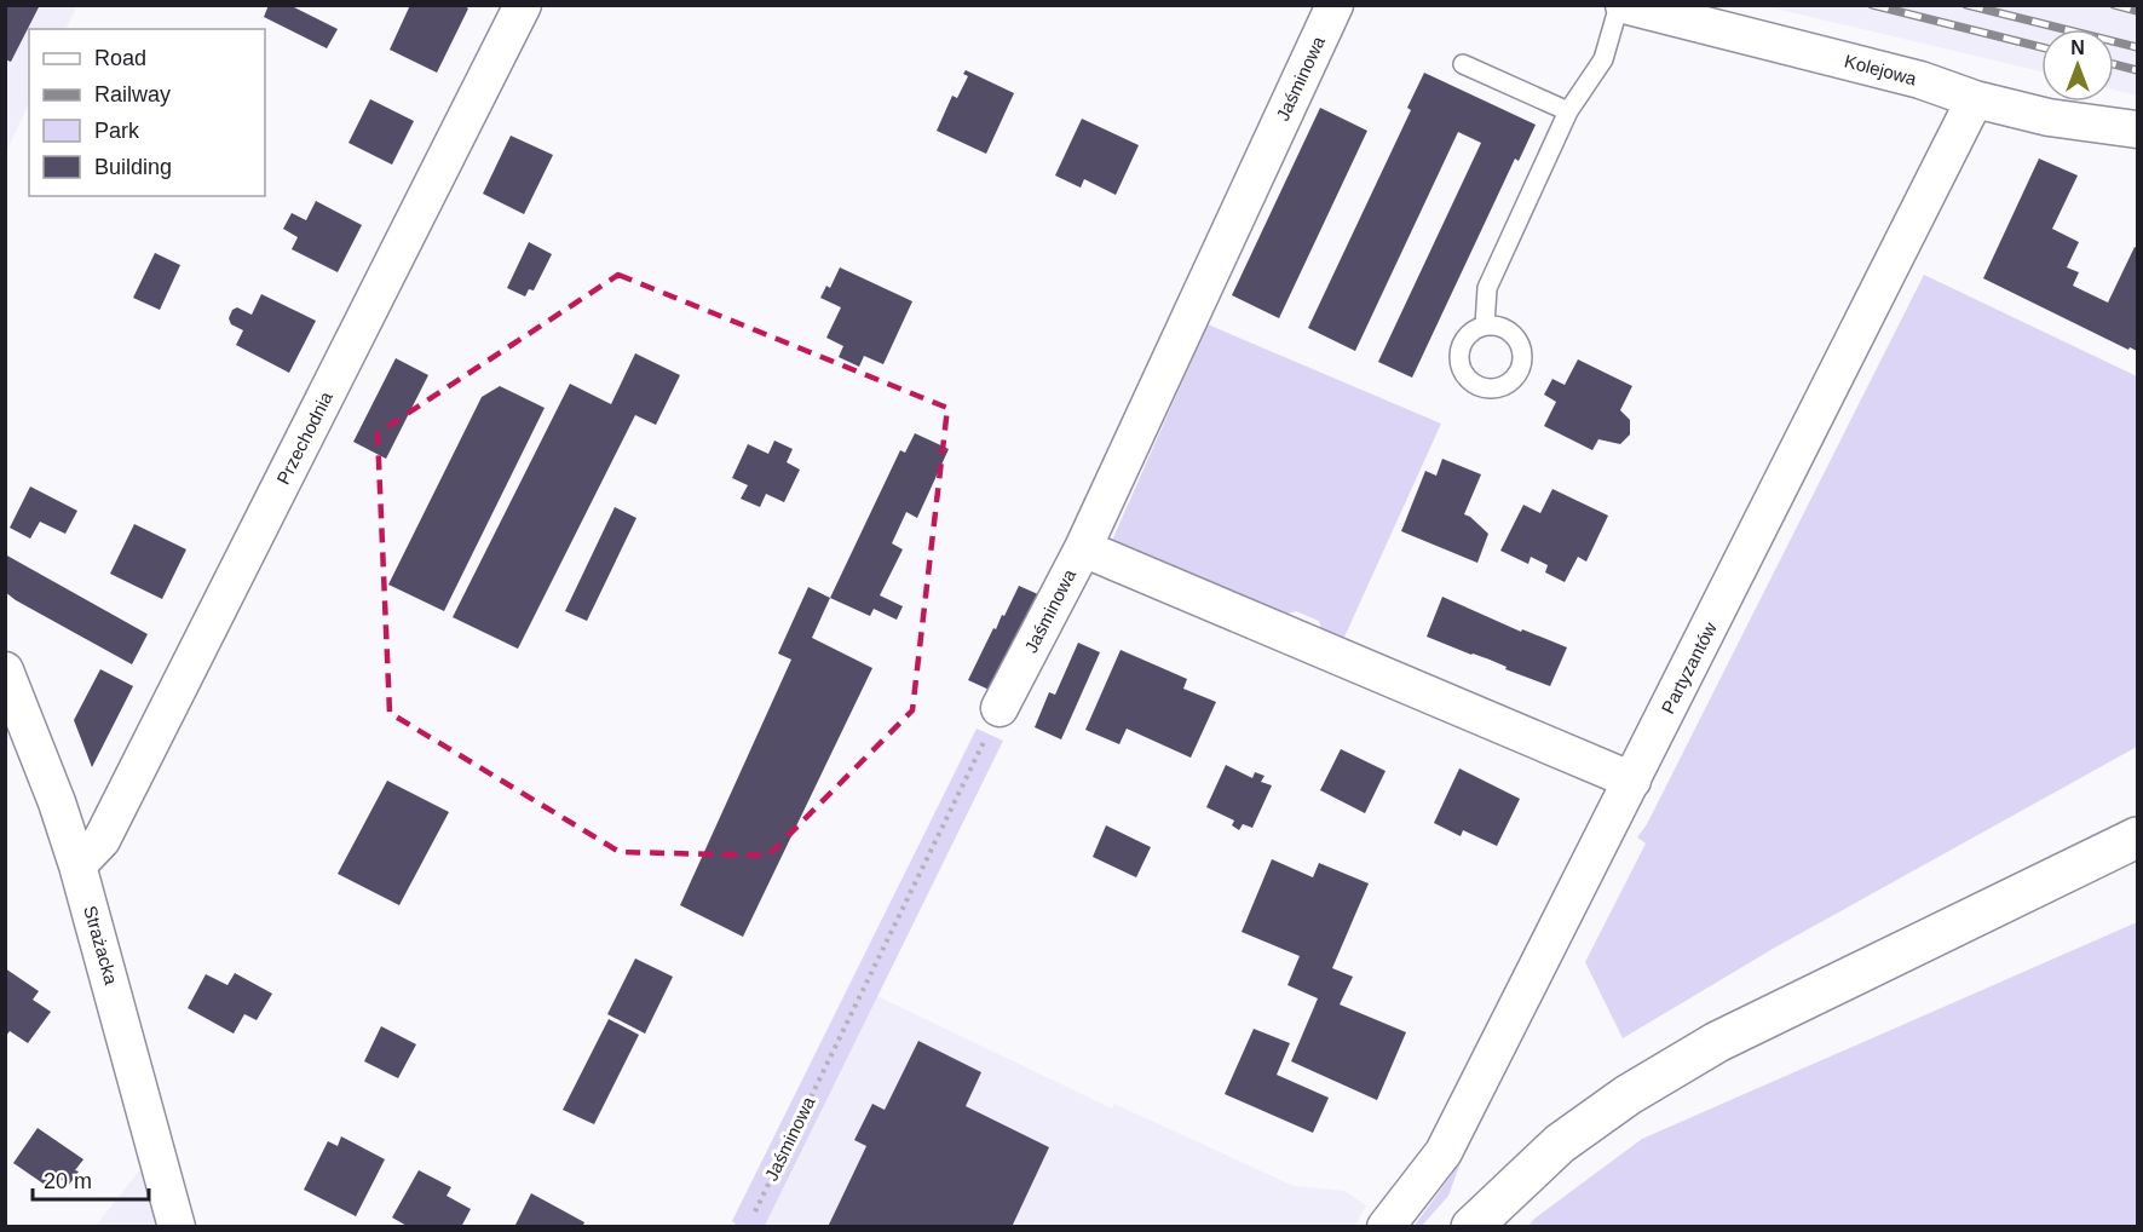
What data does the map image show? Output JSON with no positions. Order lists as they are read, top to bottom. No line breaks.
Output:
{"streets":{"street":["Kolejowa","Jaśminowa","Przechodnia","Partyzantów","Strażacka"]},"crossings":[["Kolejowa","Partyzantów"],["Przechodnia","Strażacka"]],"legend":["Road","Railway","Park","Building"],"scale_bar":"20 m","north":"top"}
